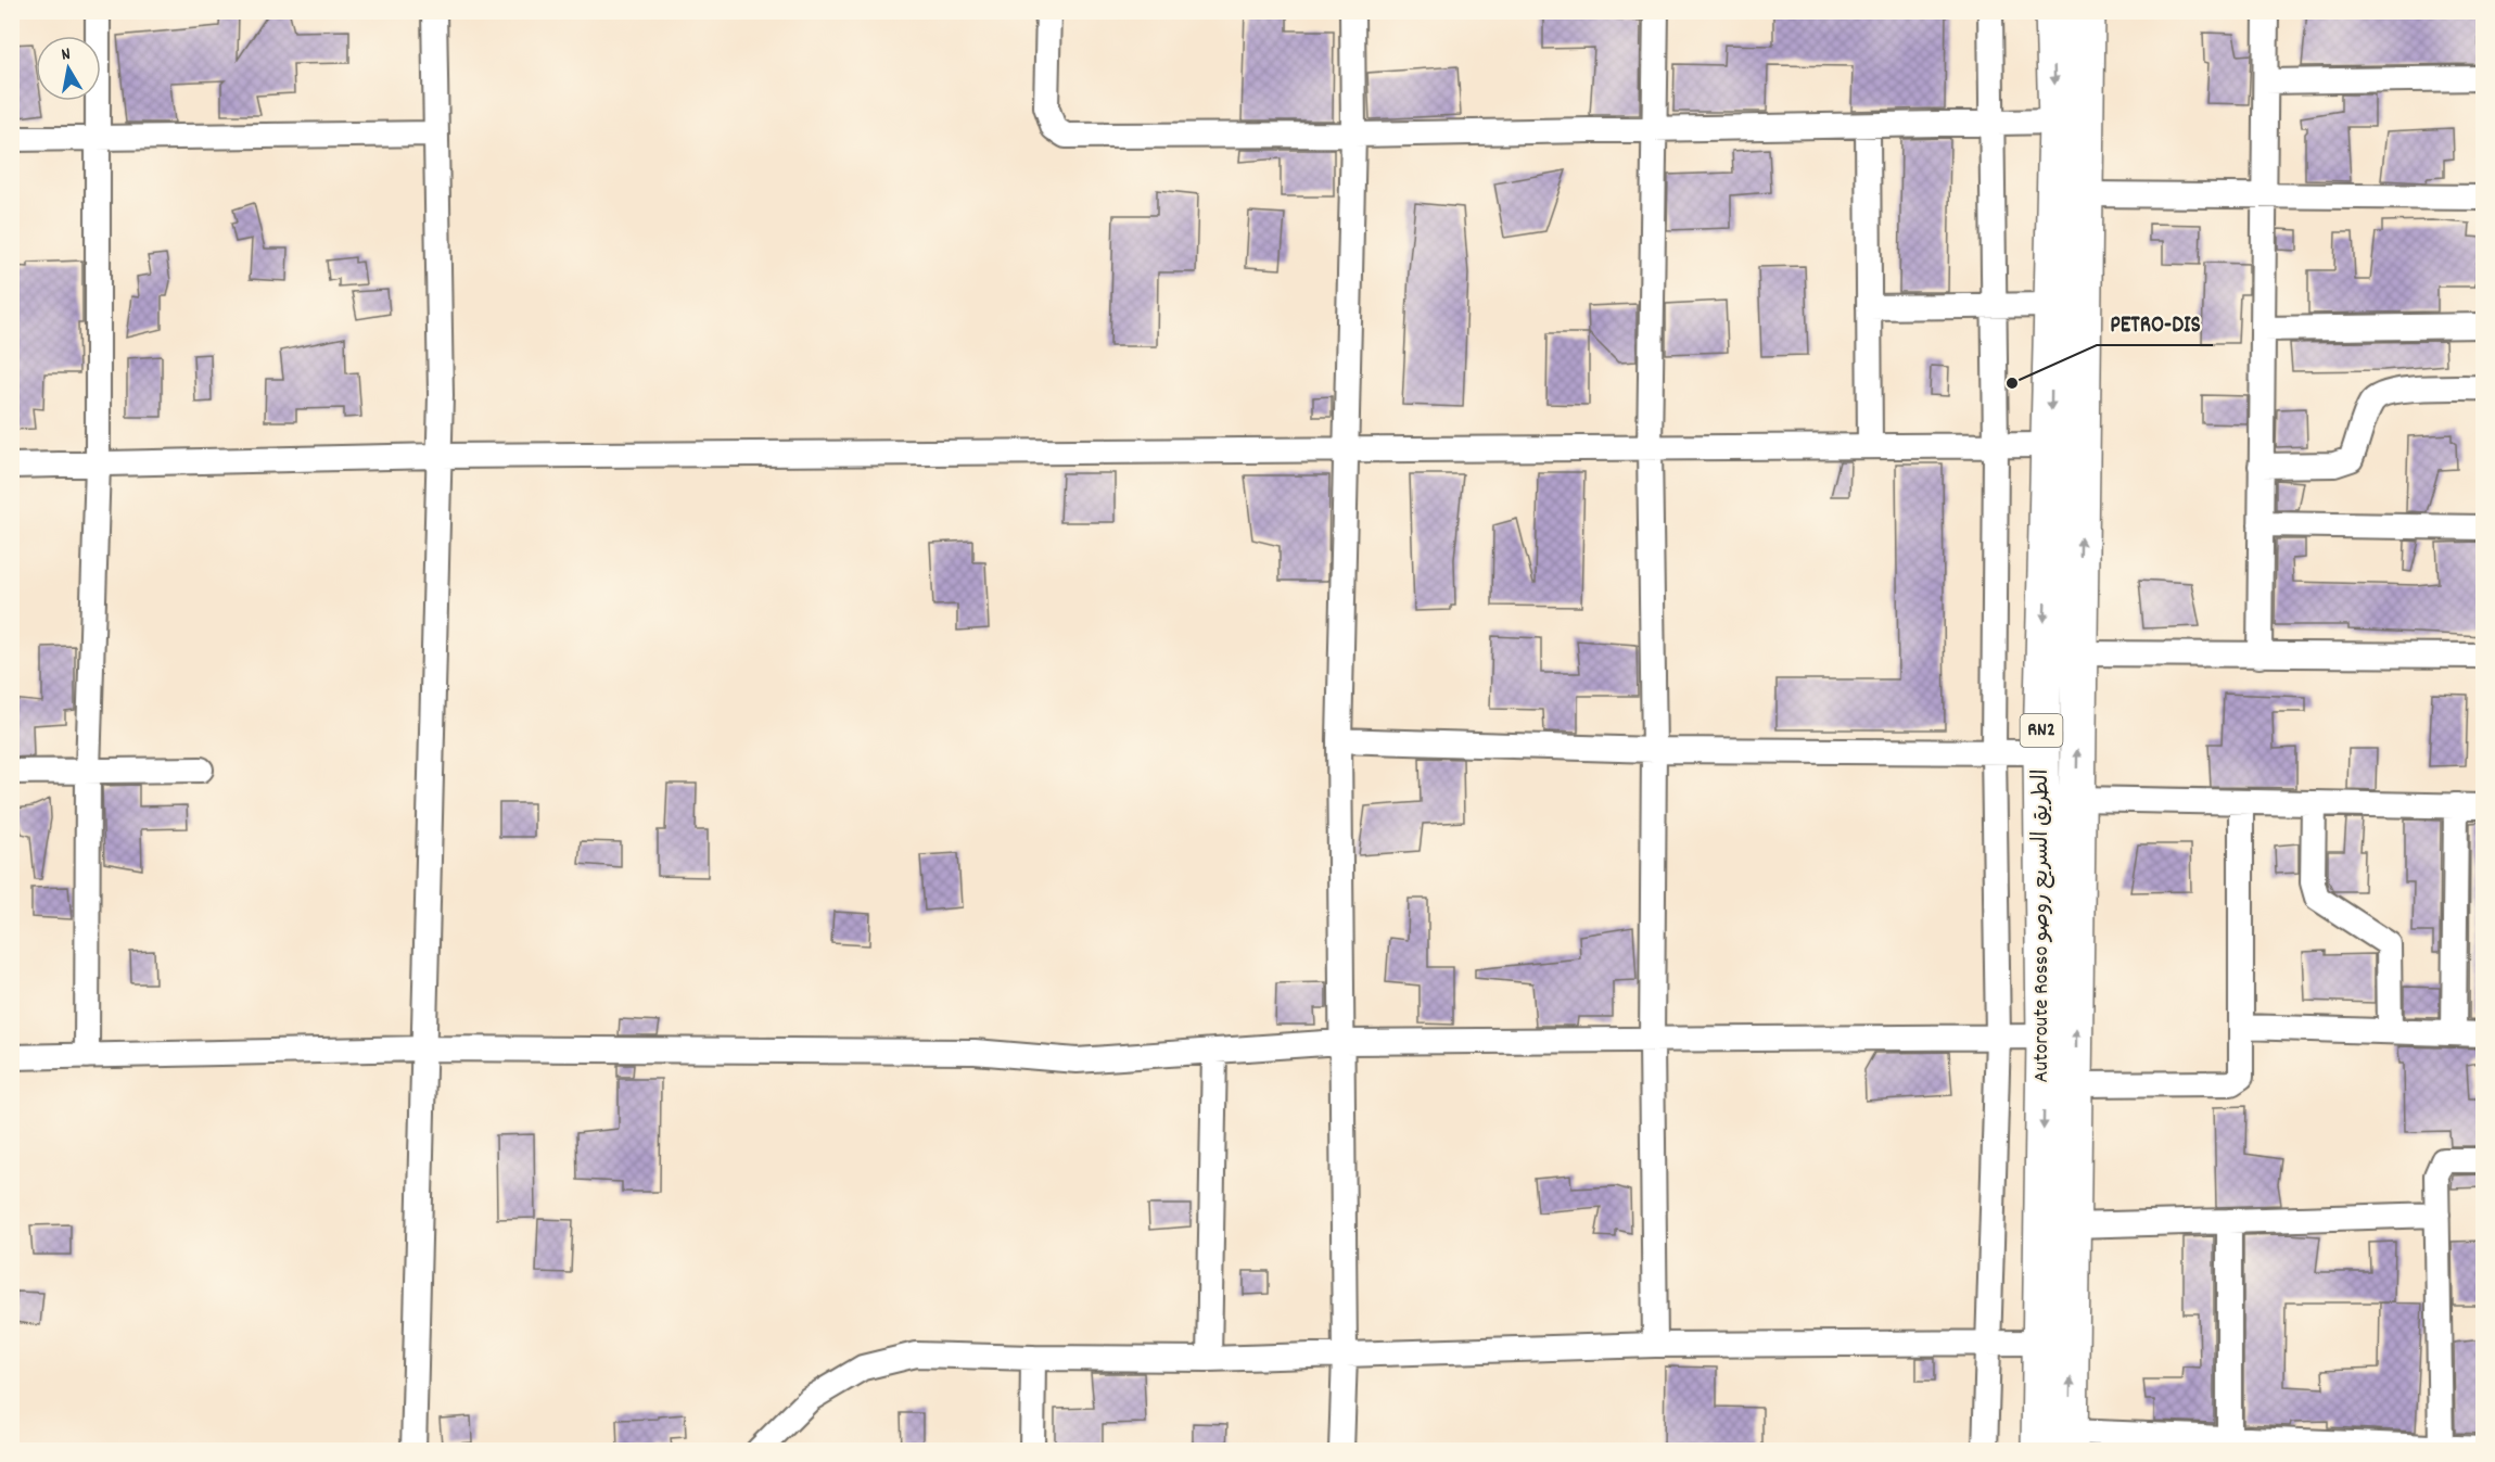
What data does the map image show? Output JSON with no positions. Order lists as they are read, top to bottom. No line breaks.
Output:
{"streets":{"highway":["RN2","Autoroute Rosso الطريق السريع روصو"]},"places":["PETRO-DIS"],"north":"top"}
